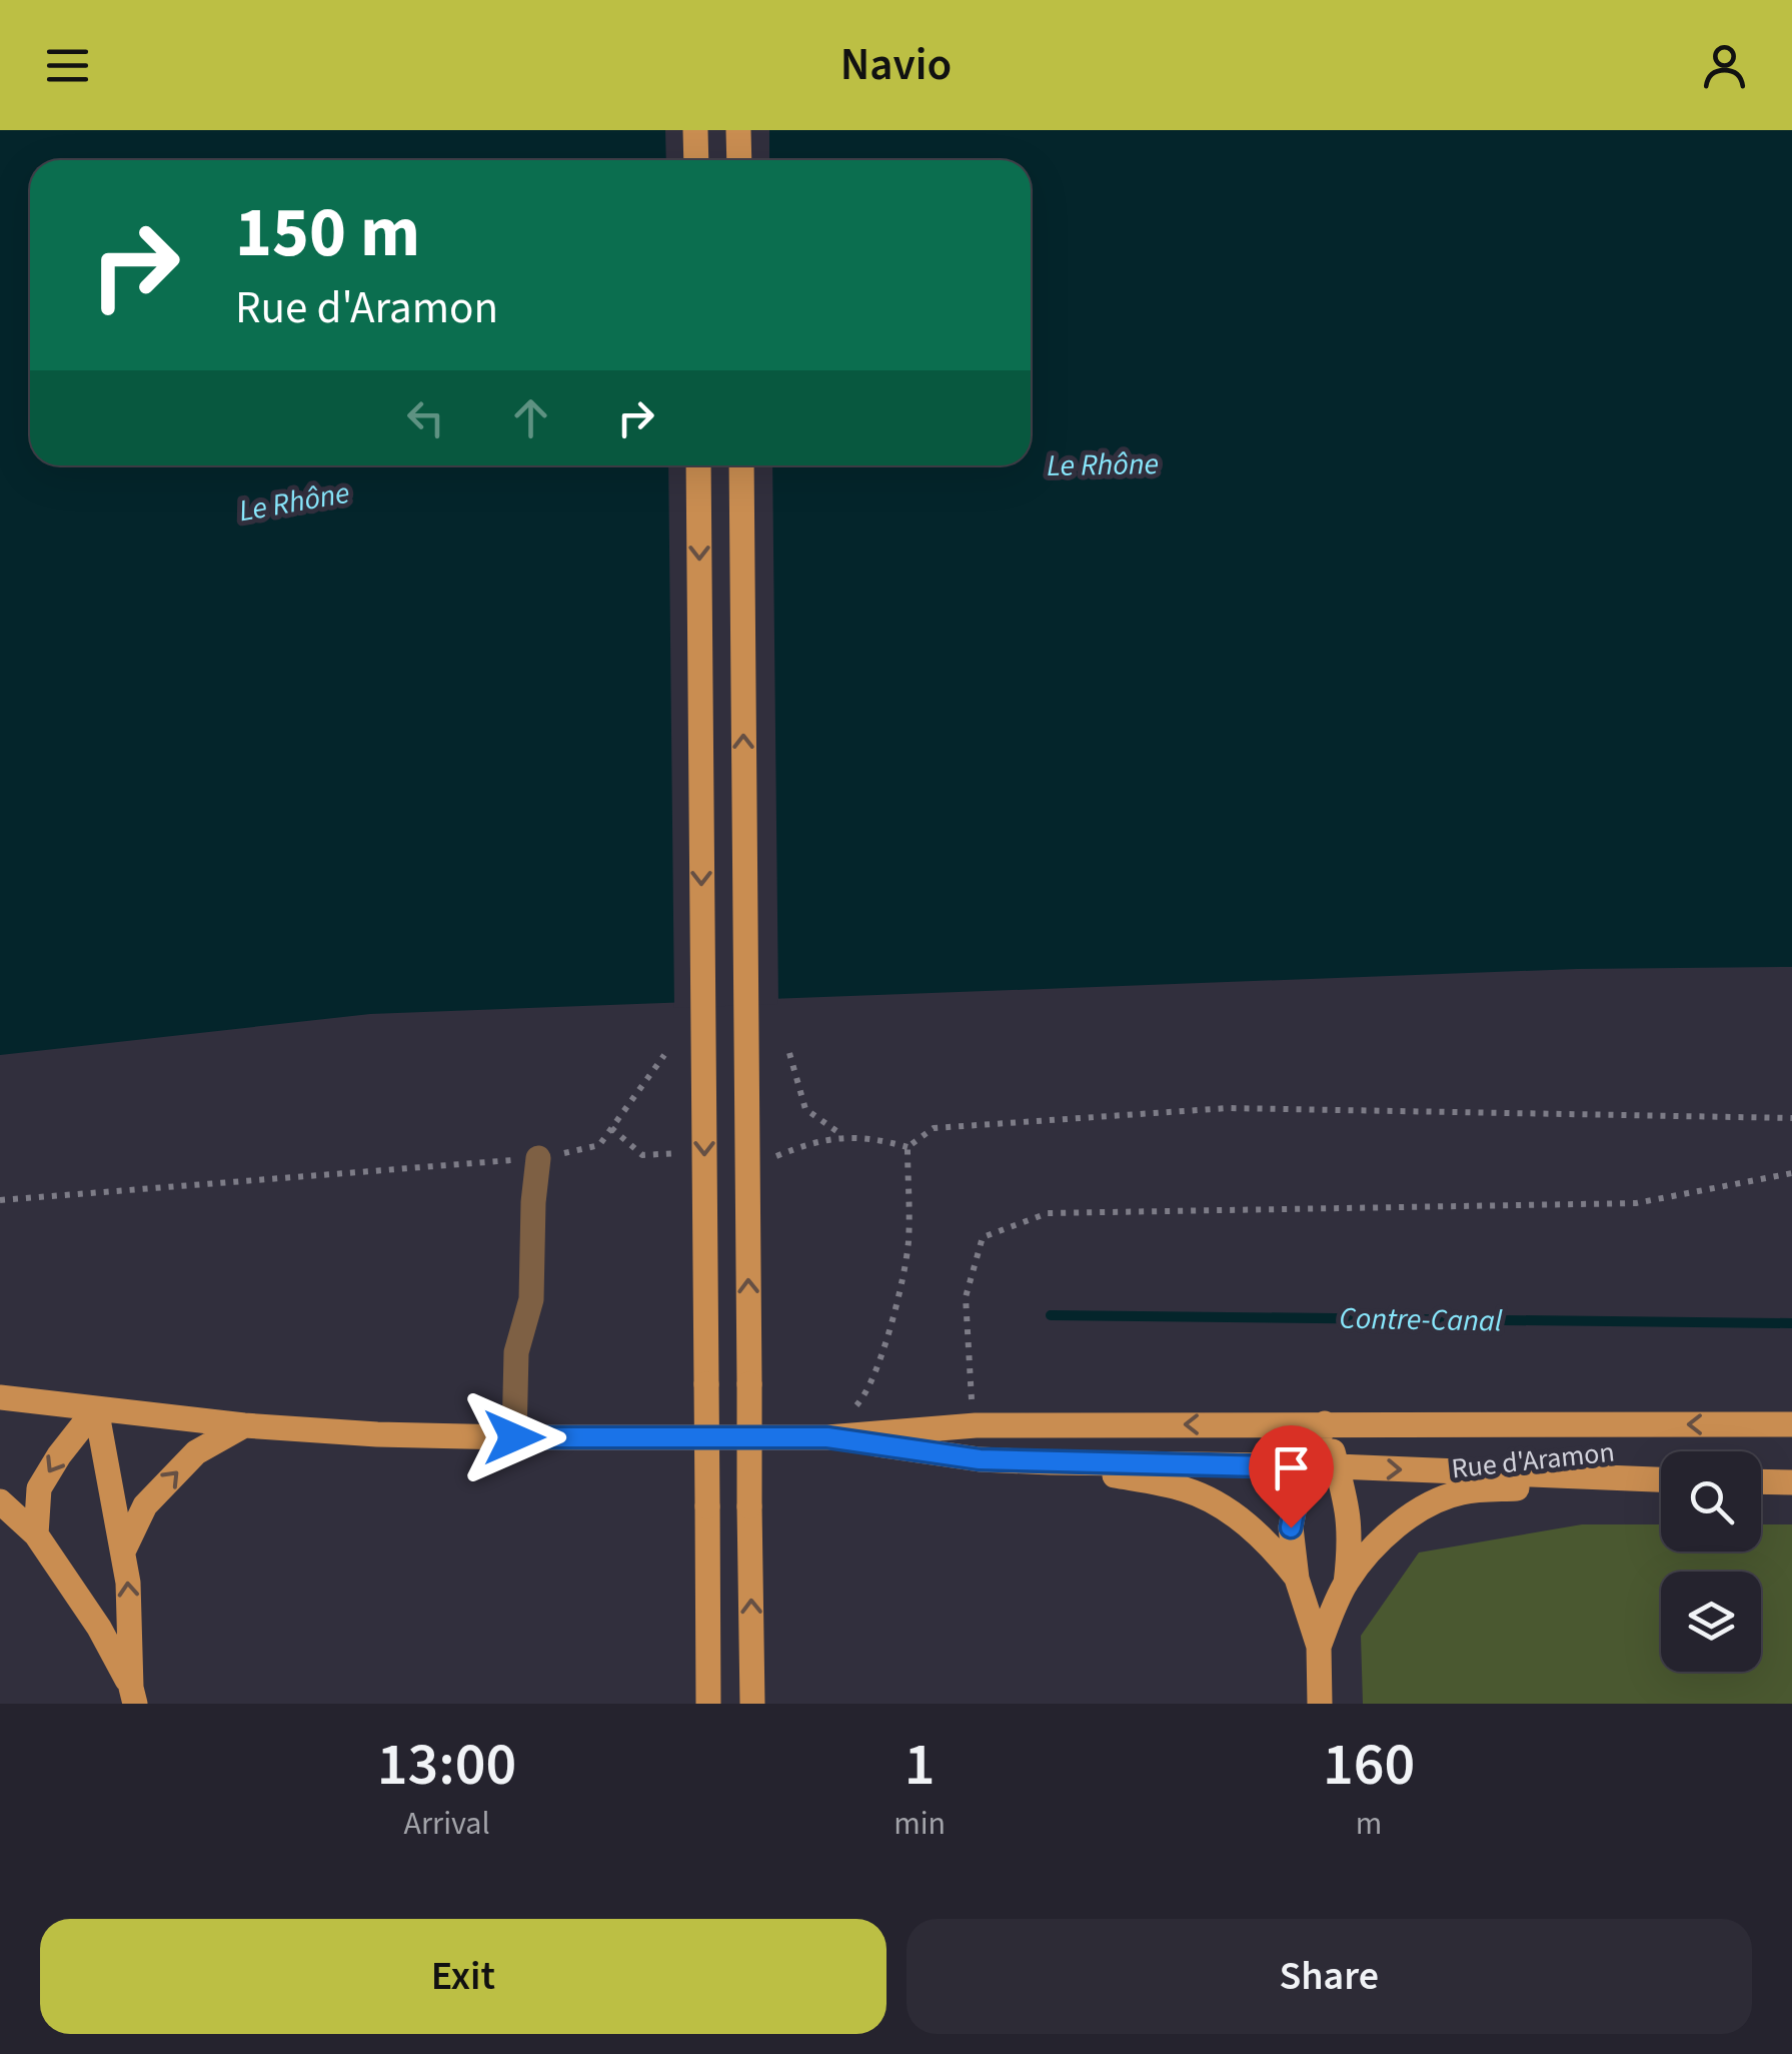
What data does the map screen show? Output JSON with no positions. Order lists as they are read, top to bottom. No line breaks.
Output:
{"streets":{"main road":["Rue d'Aramon"]},"water":["Le Rhône","Contre-Canal"],"page":{"header":"Navio","turn":["150 m","Rue d'Aramon"],"eta":["13:00","Arrival","1","min","160","m"],"buttons":["Exit","Share"]}}
